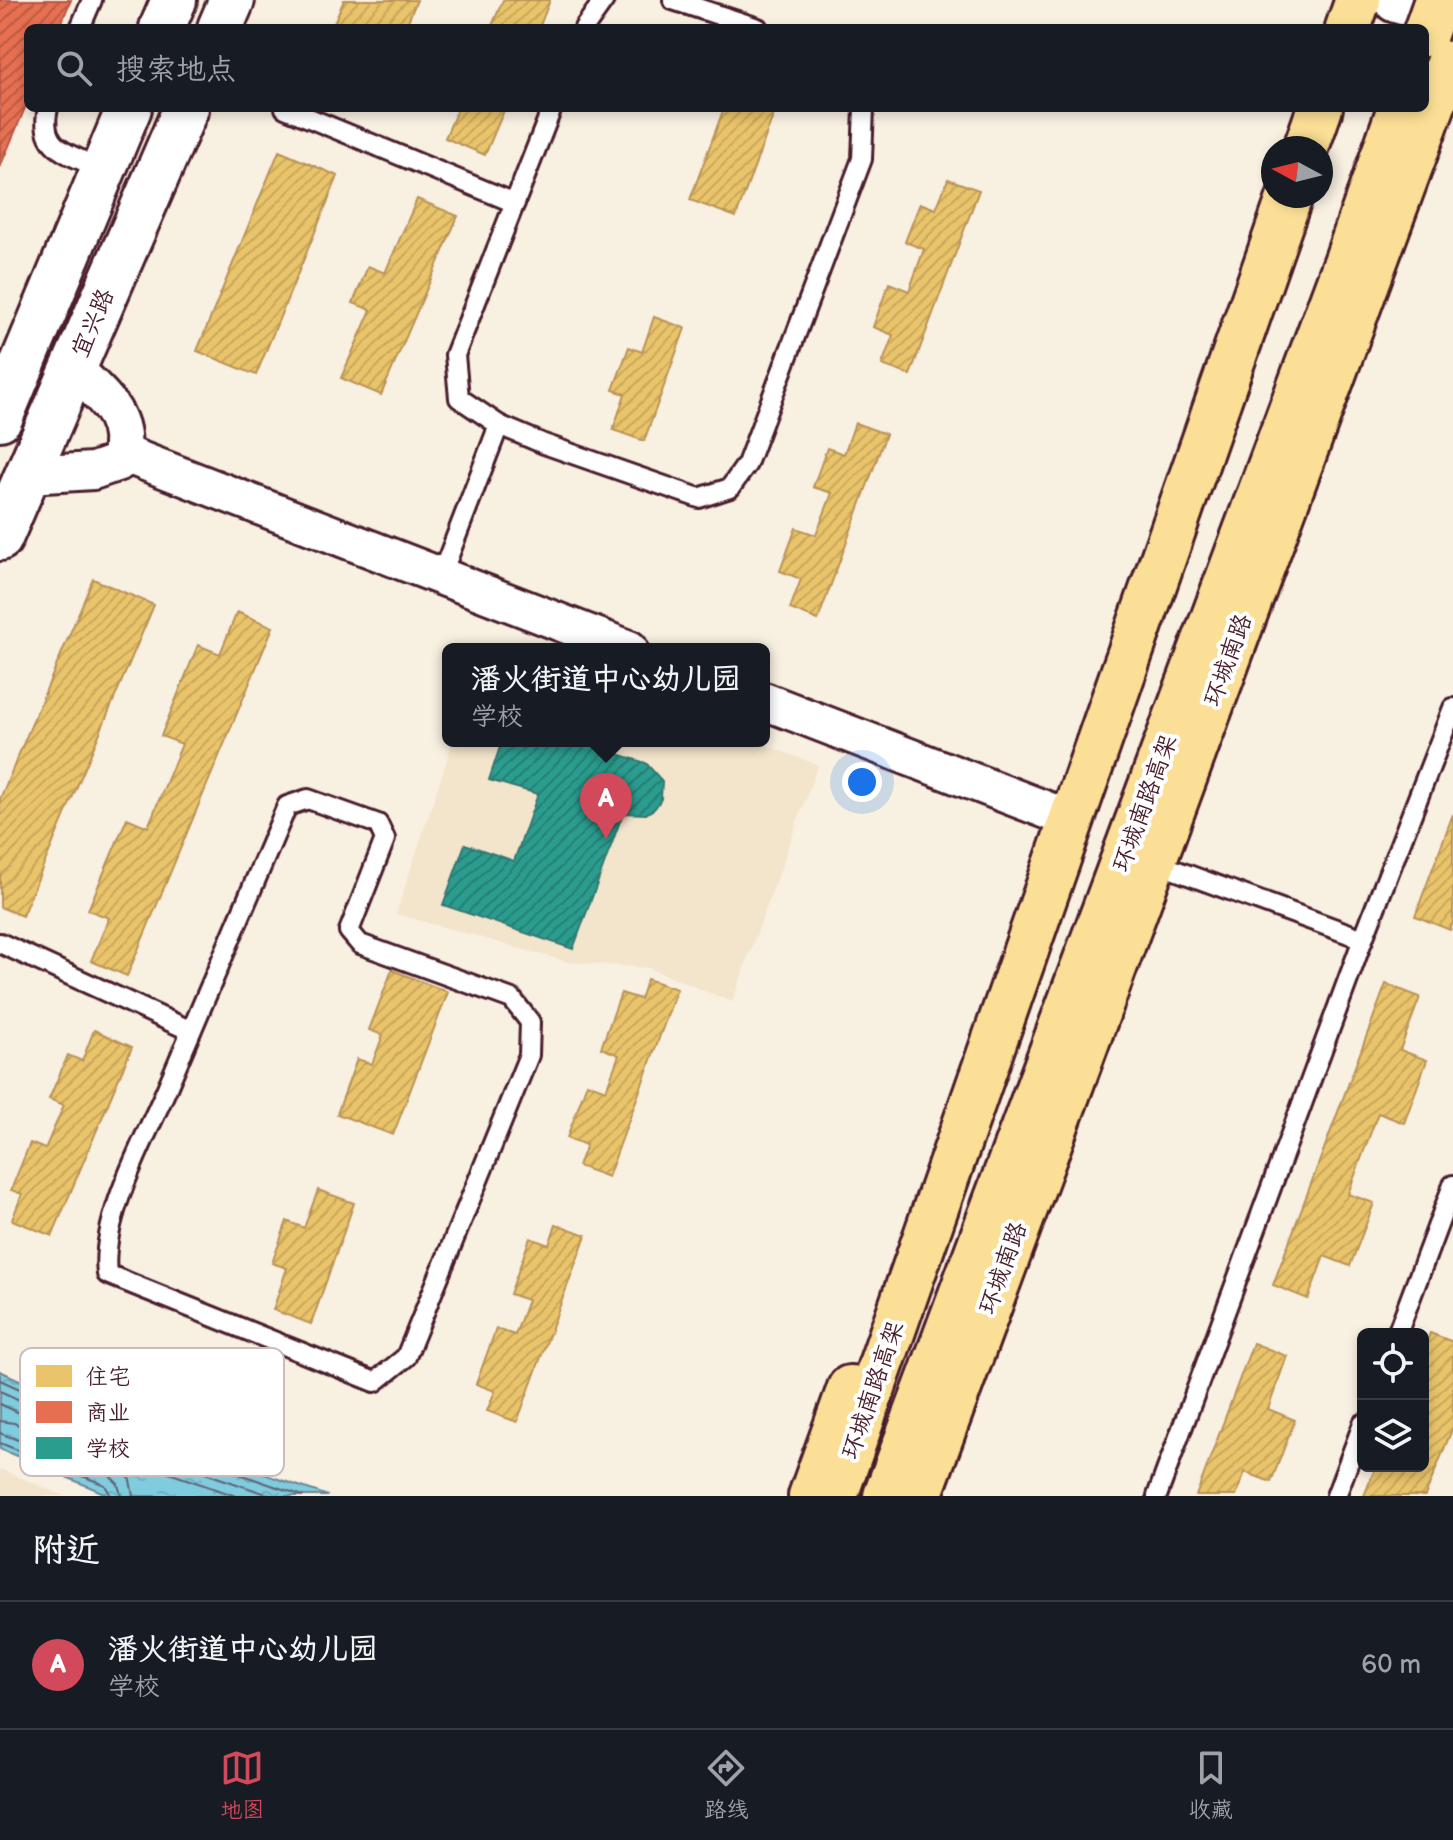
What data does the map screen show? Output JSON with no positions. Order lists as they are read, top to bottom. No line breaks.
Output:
{"streets":{"main road":["环城南路","环城南路高架"],"street":["宜兴路"]},"legend":["住宅","商业","学校"],"north":"left","page":{"search":"搜索地点","popup":["潘火街道中心幼儿园","学校"],"pins":"A","heading":"附近","list":[{"mark":"A","name":"潘火街道中心幼儿园","note":"学校","value":"60 m"}],"nav":["地图","路线","收藏"]}}
